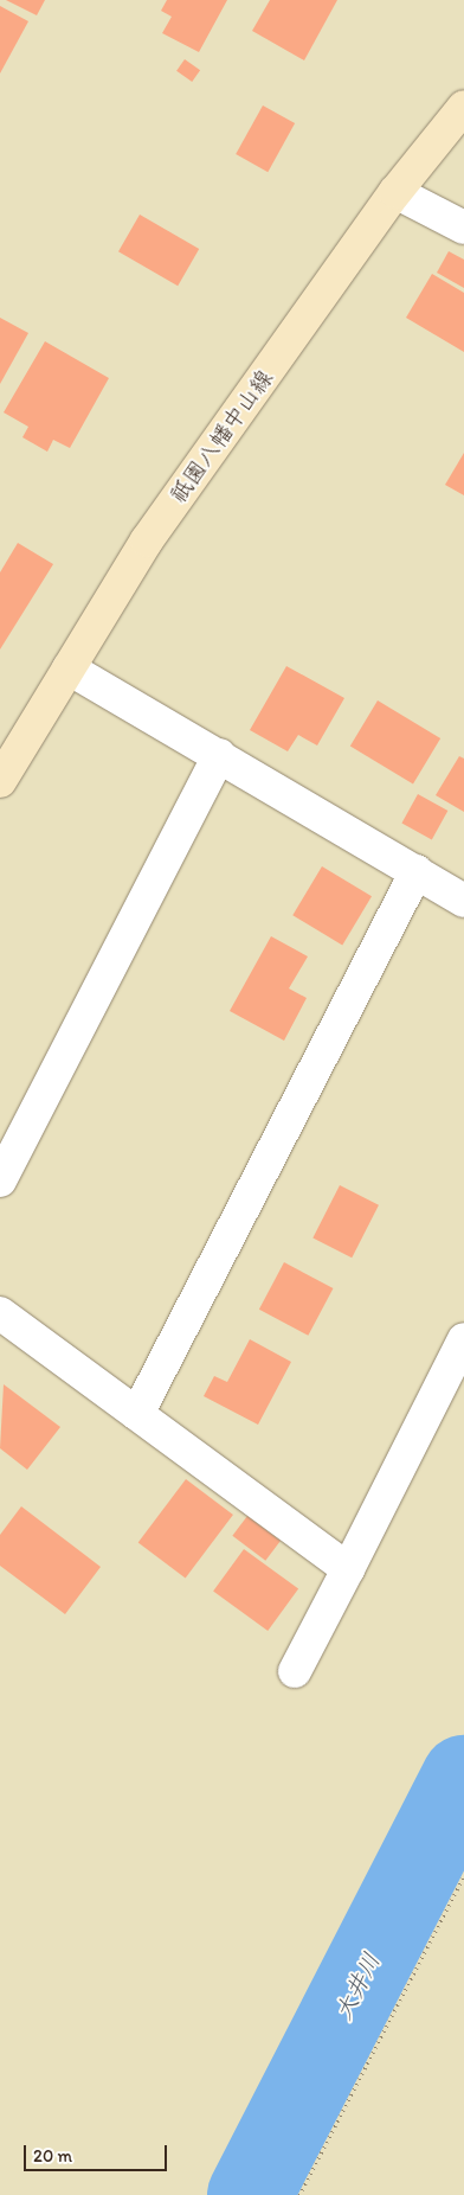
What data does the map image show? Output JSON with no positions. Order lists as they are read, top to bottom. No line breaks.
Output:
{"streets":{"main road":["祇園八幡中山線"]},"water":["大井川"],"scale_bar":"20 m"}
